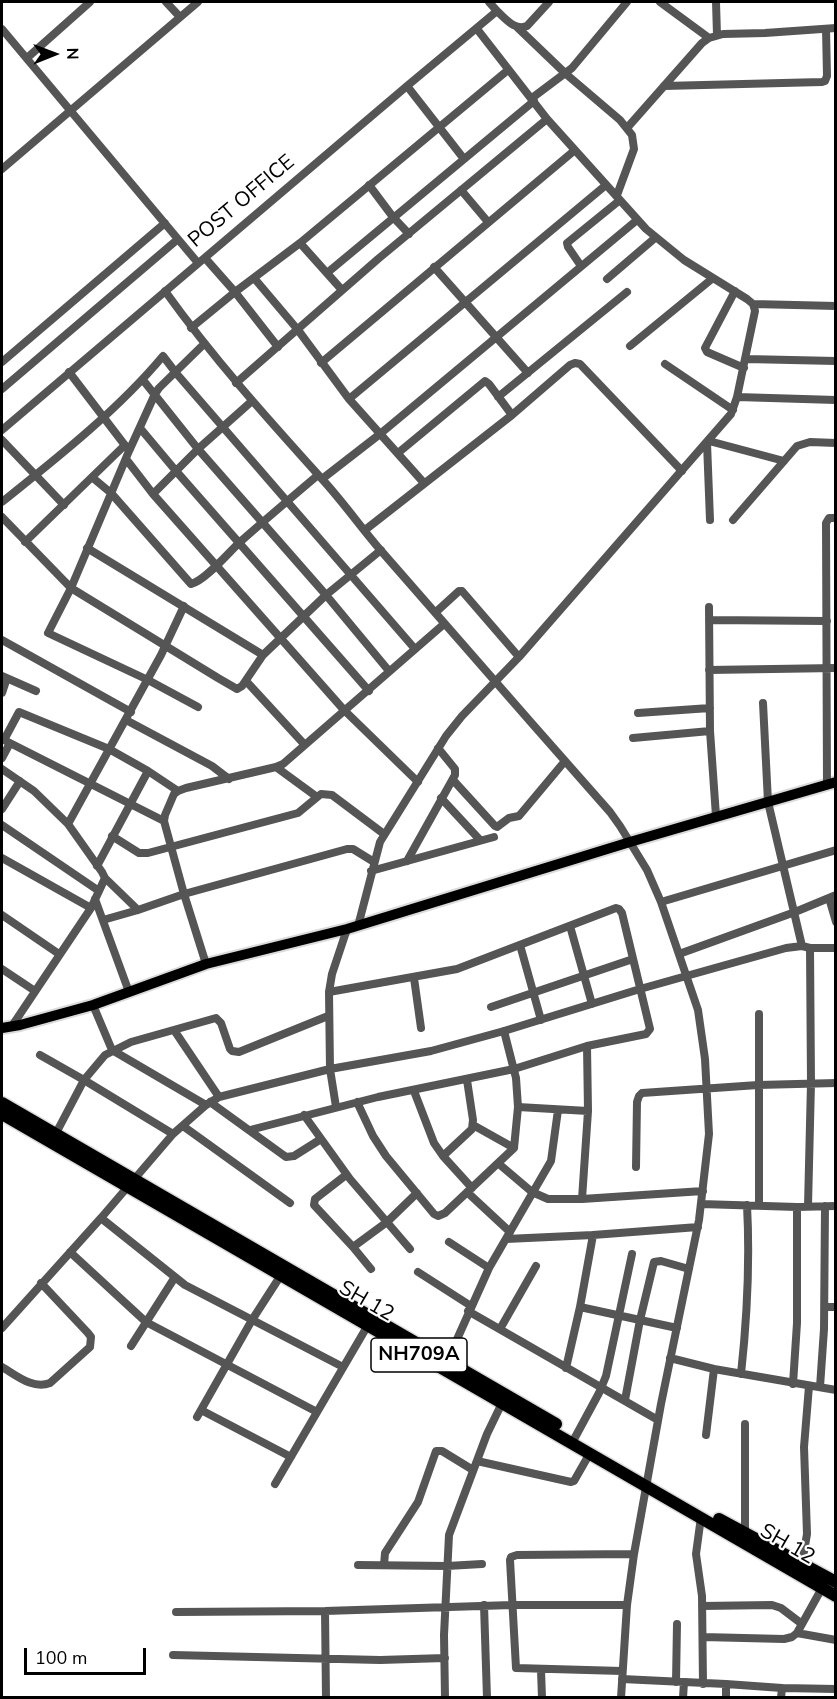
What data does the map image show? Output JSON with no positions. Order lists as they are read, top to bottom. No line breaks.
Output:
{"streets":{"highway":["SH 12","NH709A"],"street":["POST OFFICE"]},"scale_bar":"100 m","north":"right"}
